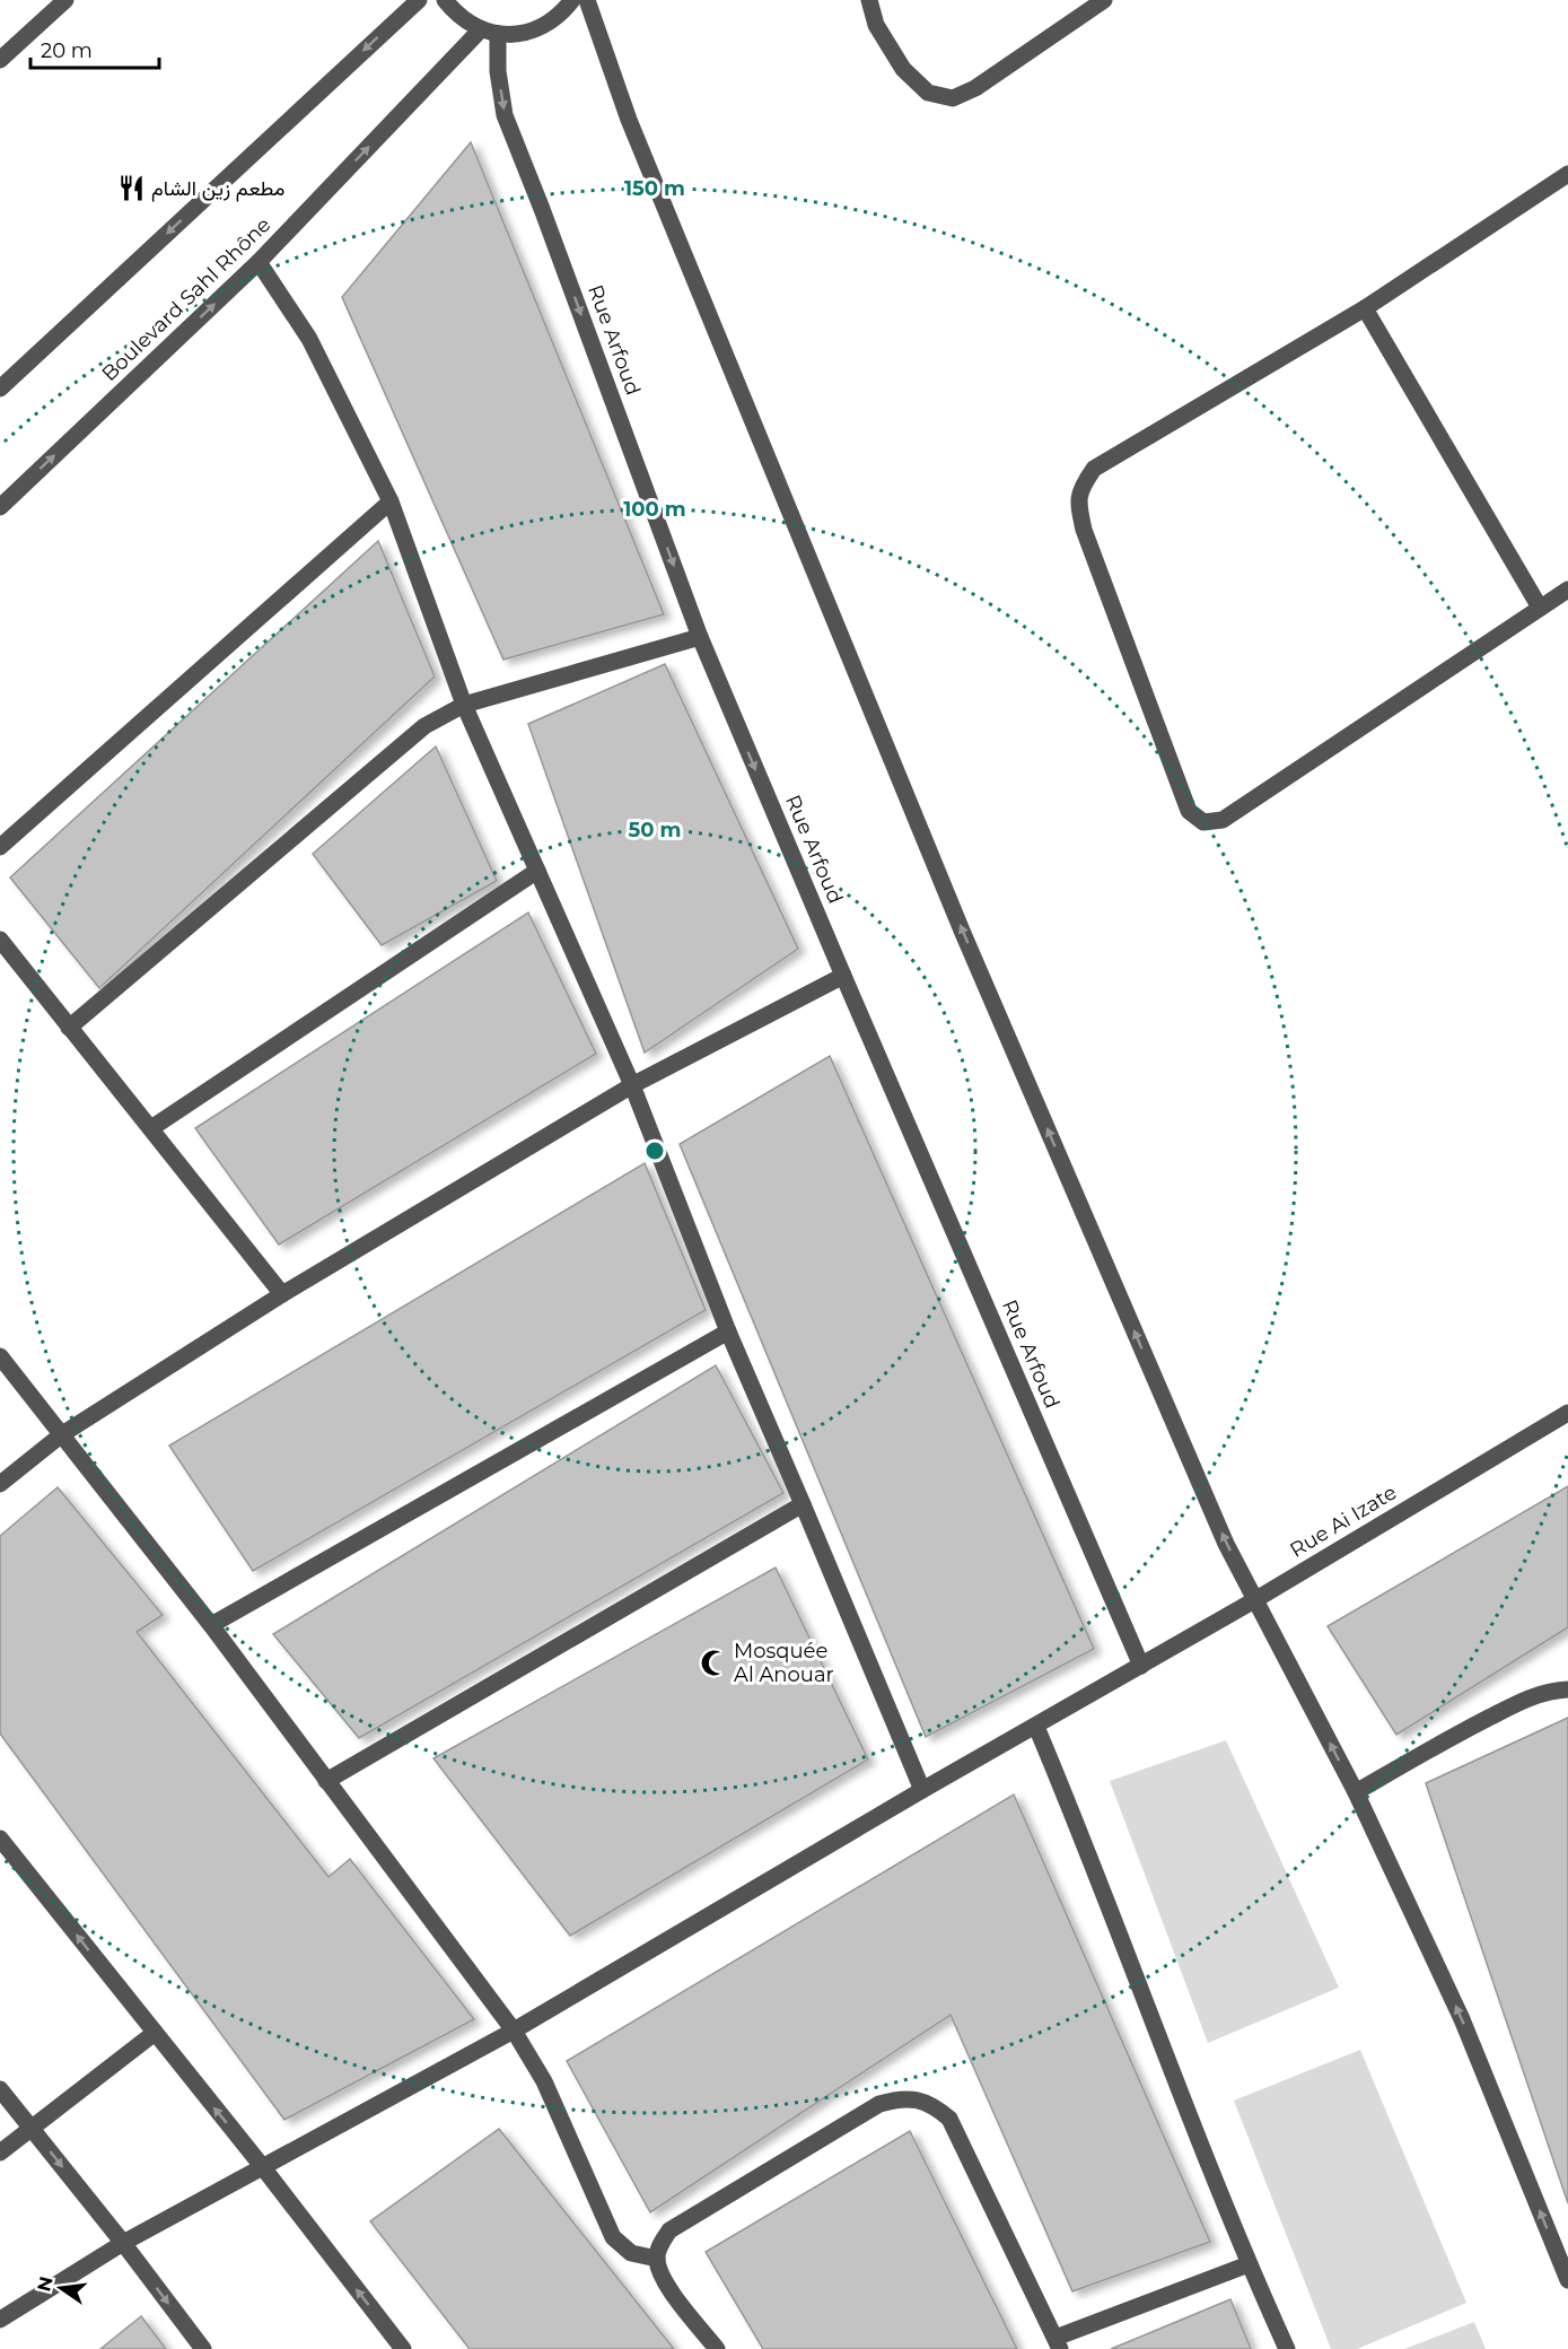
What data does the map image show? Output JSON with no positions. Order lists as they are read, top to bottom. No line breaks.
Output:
{"streets":{"street":["Boulevard Sahl Rhône","Rue Arfoud","Rue Ai Izate"]},"crossings":[["Boulevard Sahl Rhône","Rue Arfoud"],["Rue Arfoud","Rue Ai Izate"]],"places":{"restaurant":["مطعم زين الشام"],"mosque":["Mosquée Al Anouar"]},"scale_bar":"20 m","north":"left","rings":["150 m","100 m","50 m"]}
